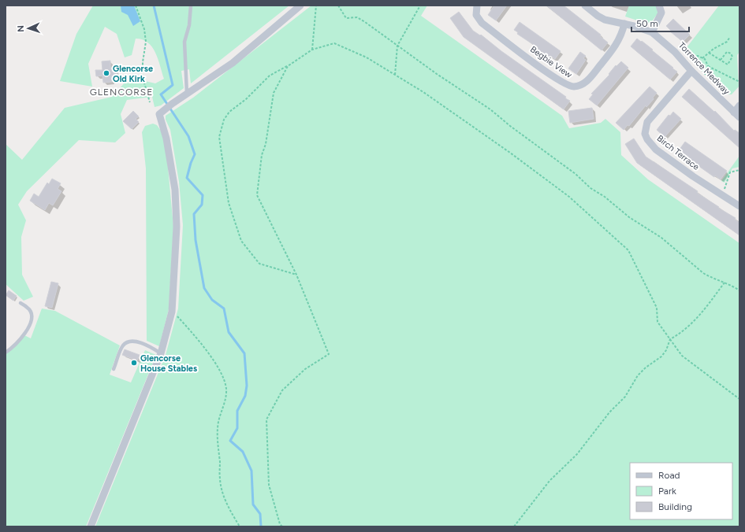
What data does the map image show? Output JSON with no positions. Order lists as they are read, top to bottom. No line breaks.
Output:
{"streets":{"street":["Begbie View","Torrence Medway","Birch Terrace"]},"crossings":[["Begbie View","Torrence Medway"],["Torrence Medway","Birch Terrace"]],"districts":["GLENCORSE"],"places":["Glencorse Old Kirk","Glencorse House Stables"],"legend":["Road","Park","Building"],"scale_bar":"50 m","north":"left"}
